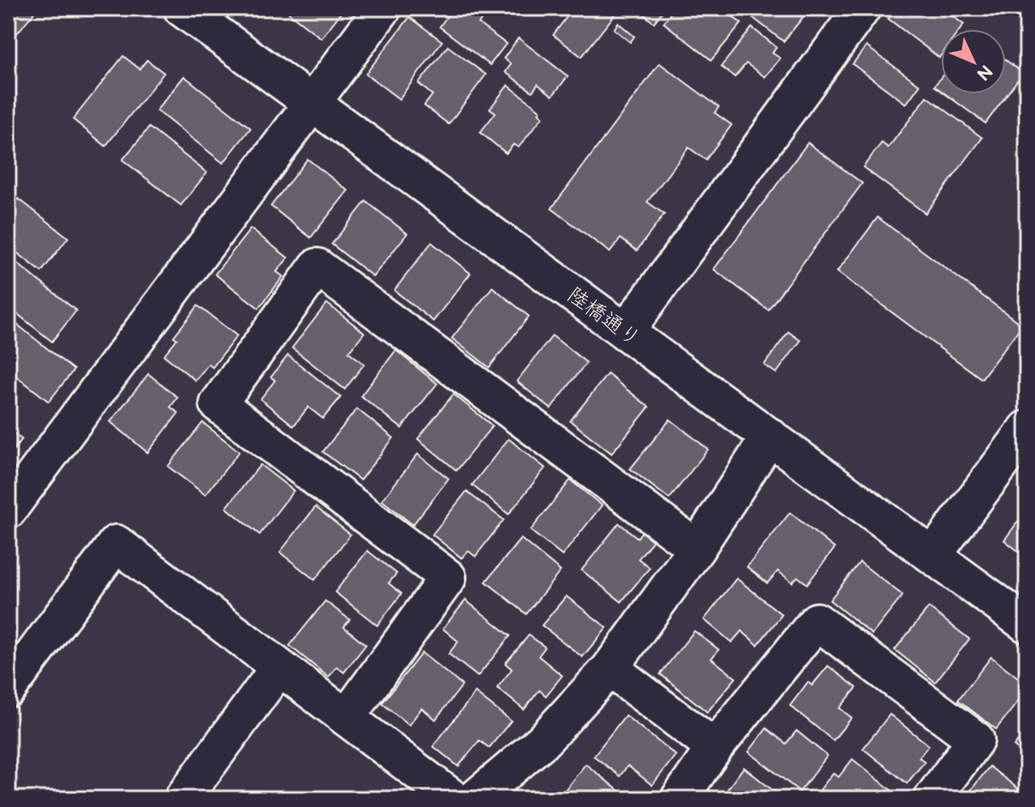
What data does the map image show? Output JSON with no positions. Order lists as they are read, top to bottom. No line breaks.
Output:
{"streets":{"street":["陸橋通り"]},"north":"bottom right"}
